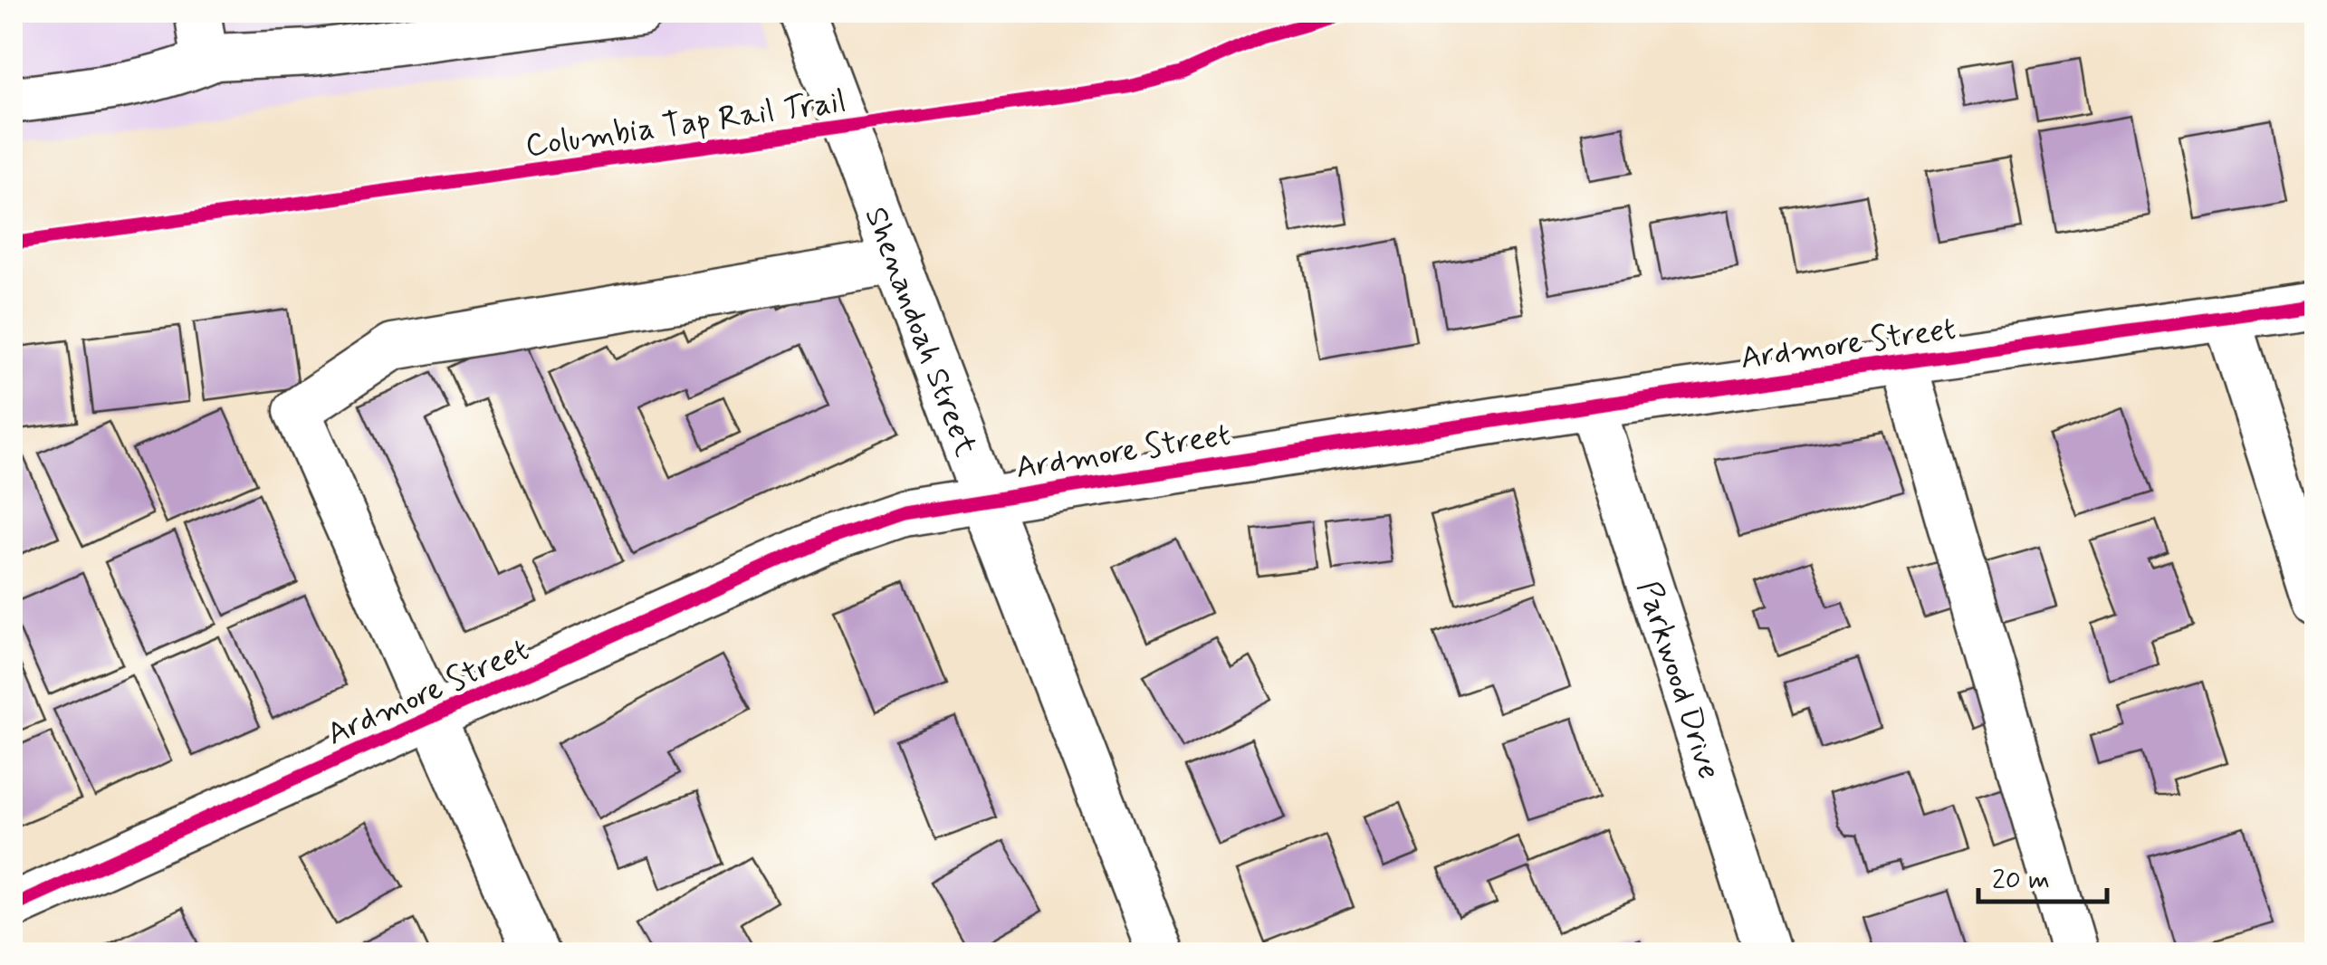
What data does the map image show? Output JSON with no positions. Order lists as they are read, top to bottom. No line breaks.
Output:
{"streets":{"street":["Shenandoah Street","Ardmore Street","Parkwood Drive"],"cycle path":["Columbia Tap Rail Trail"]},"crossings":[["Shenandoah Street","Ardmore Street"],["Ardmore Street","Parkwood Drive"]],"scale_bar":"20 m"}
